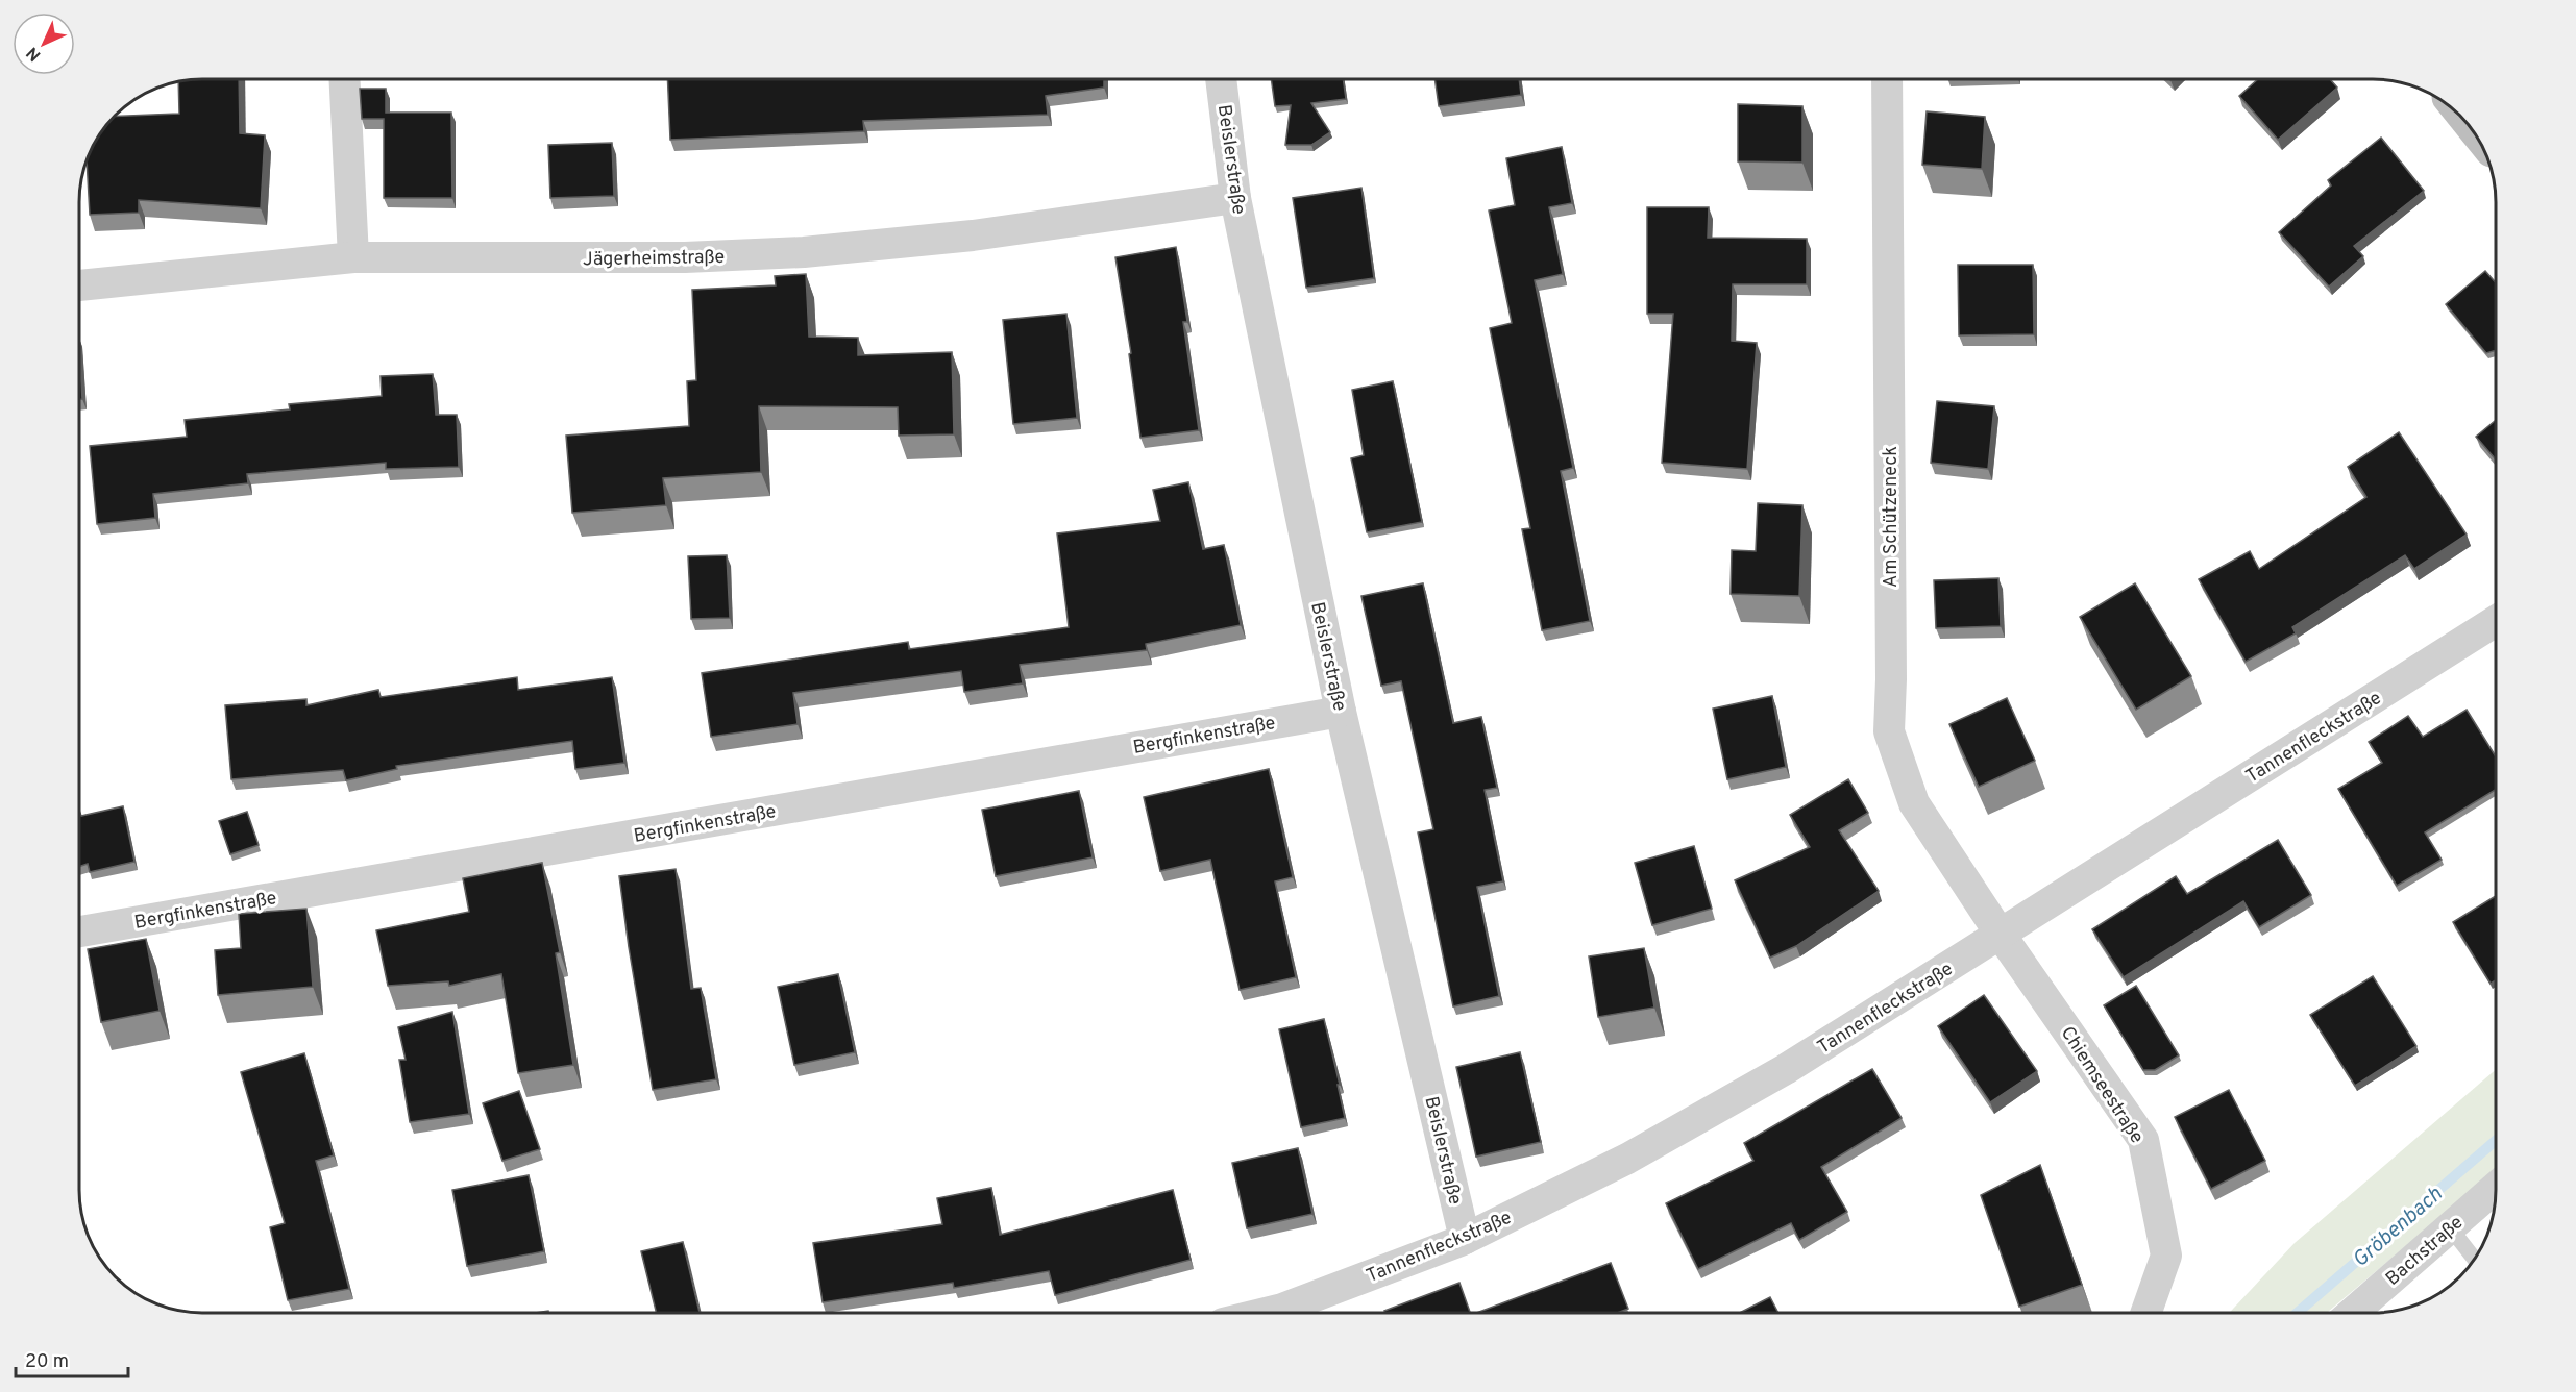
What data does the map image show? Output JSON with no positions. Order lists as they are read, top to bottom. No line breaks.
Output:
{"streets":{"street":["Beislerstraße","Jägerheimstraße","Am Schützeneck","Bergfinkenstraße","Tannenfleckstraße","Chiemseestraße","Bachstraße"]},"crossings":[["Beislerstraße","Jägerheimstraße"],["Beislerstraße","Bergfinkenstraße"],["Beislerstraße","Tannenfleckstraße"],["Am Schützeneck","Tannenfleckstraße"],["Am Schützeneck","Chiemseestraße"],["Tannenfleckstraße","Chiemseestraße"]],"water":["Gröbenbach"],"scale_bar":"20 m","north":"bottom left"}
